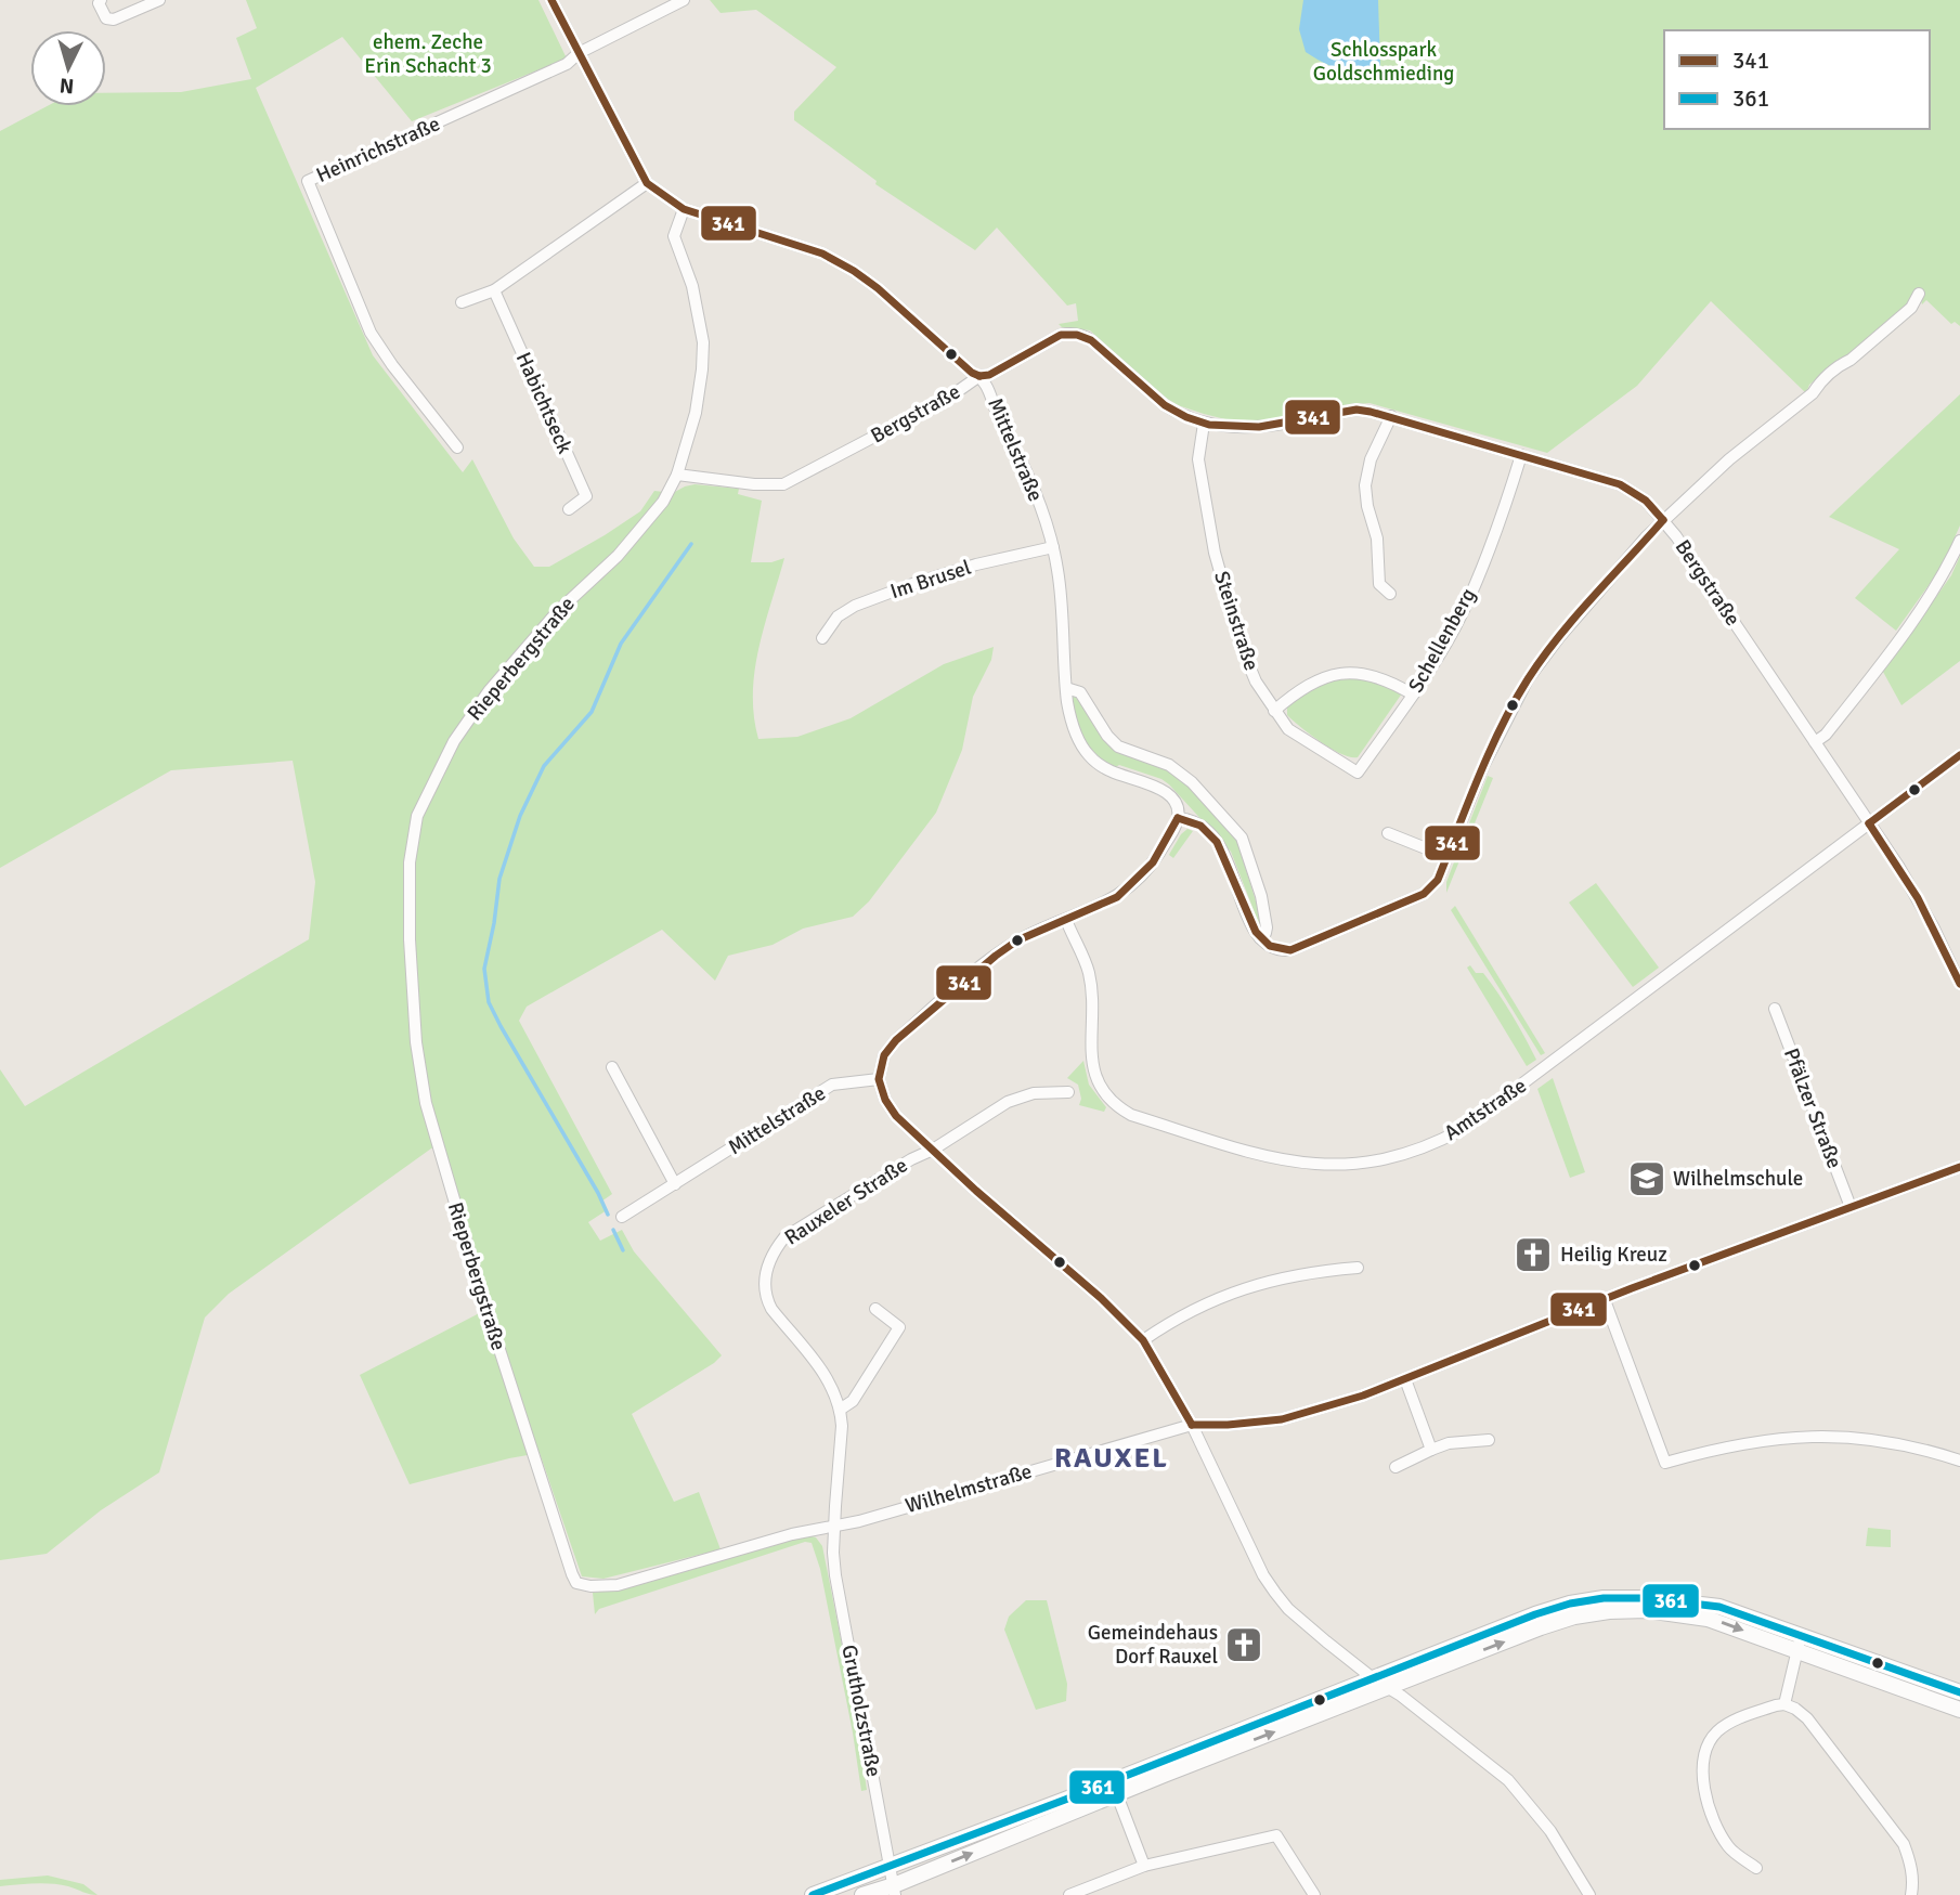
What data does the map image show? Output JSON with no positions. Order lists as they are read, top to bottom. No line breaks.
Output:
{"streets":{"street":["Heinrichstraße","Habichtseck","Bergstraße","Mittelstraße","Im Brusel","Steinstraße","Schellenberg","Rieperbergstraße","Pfälzer Straße","Amtstraße","Rauxeler Straße","Wilhelmstraße","Grutholzstraße"]},"crossings":[["Bergstraße","Mittelstraße"],["Bergstraße","Steinstraße"],["Bergstraße","Schellenberg"],["Bergstraße","Rieperbergstraße"],["Bergstraße","Amtstraße"],["Mittelstraße","Im Brusel"],["Mittelstraße","Rieperbergstraße"],["Steinstraße","Schellenberg"],["Rieperbergstraße","Wilhelmstraße"],["Pfälzer Straße","Wilhelmstraße"],["Rauxeler Straße","Wilhelmstraße"],["Rauxeler Straße","Grutholzstraße"],["Wilhelmstraße","Grutholzstraße"]],"districts":["RAUXEL"],"parks":["ehem. Zeche Erin Schacht 3","Schlosspark Goldschmieding"],"places":{"school or university":["Wilhelmschule"],"church":["Heilig Kreuz","Gemeindehaus Dorf Rauxel"]},"lines":["transit line 341","transit line 361"],"legend":["341","361"],"north":"bottom"}
